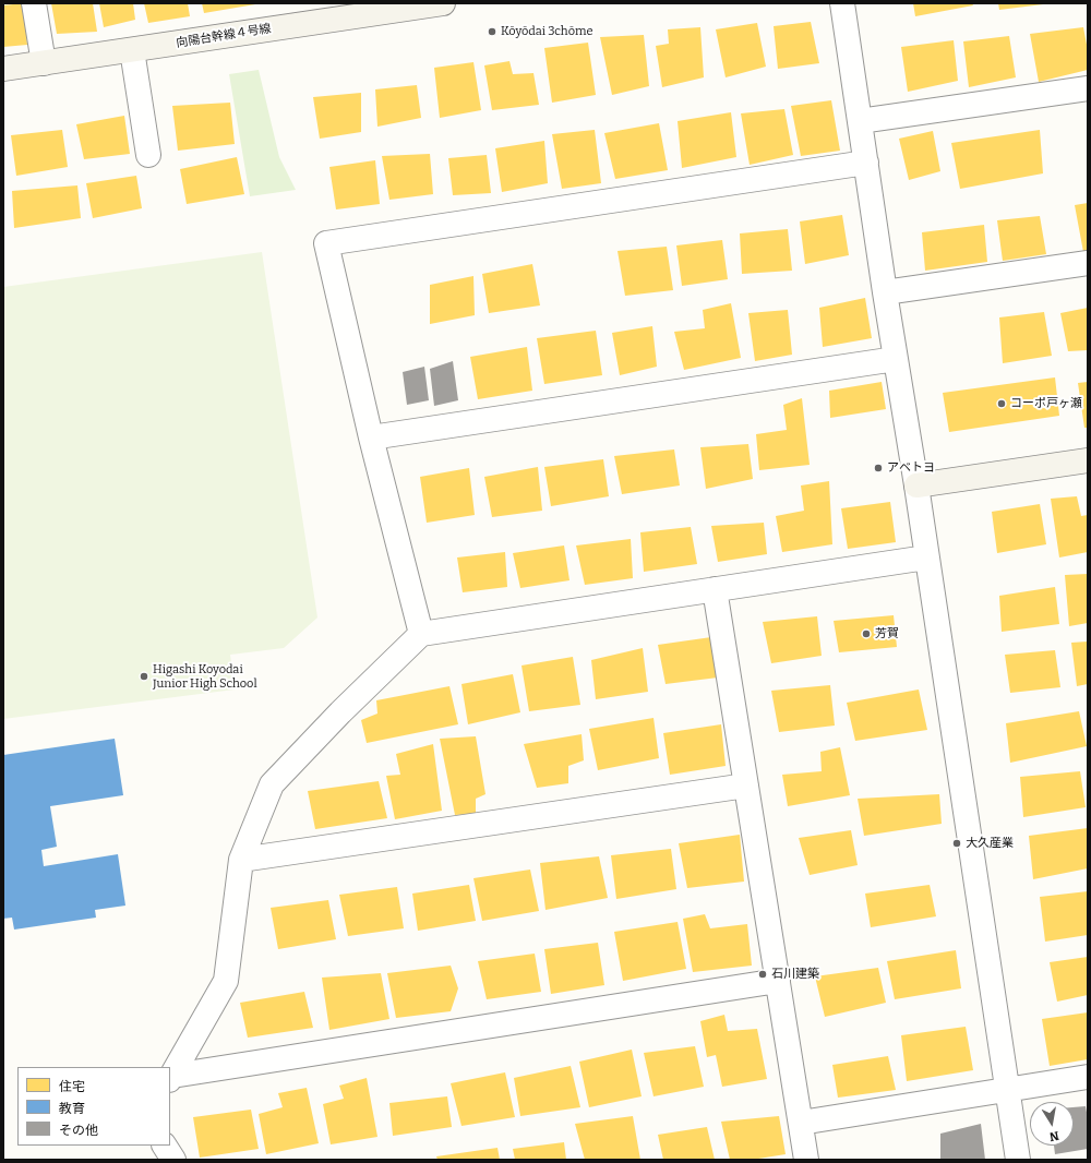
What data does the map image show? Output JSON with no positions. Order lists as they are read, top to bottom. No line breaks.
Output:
{"streets":{"street":["向陽台幹線４号線"]},"places":["Kōyōdai 3chōme","コーポ戸ヶ瀬","アベトヨ","芳賀","Higashi Koyodai Junior High School","大久産業","石川建築"],"legend":["住宅","教育","その他"],"north":"bottom"}
